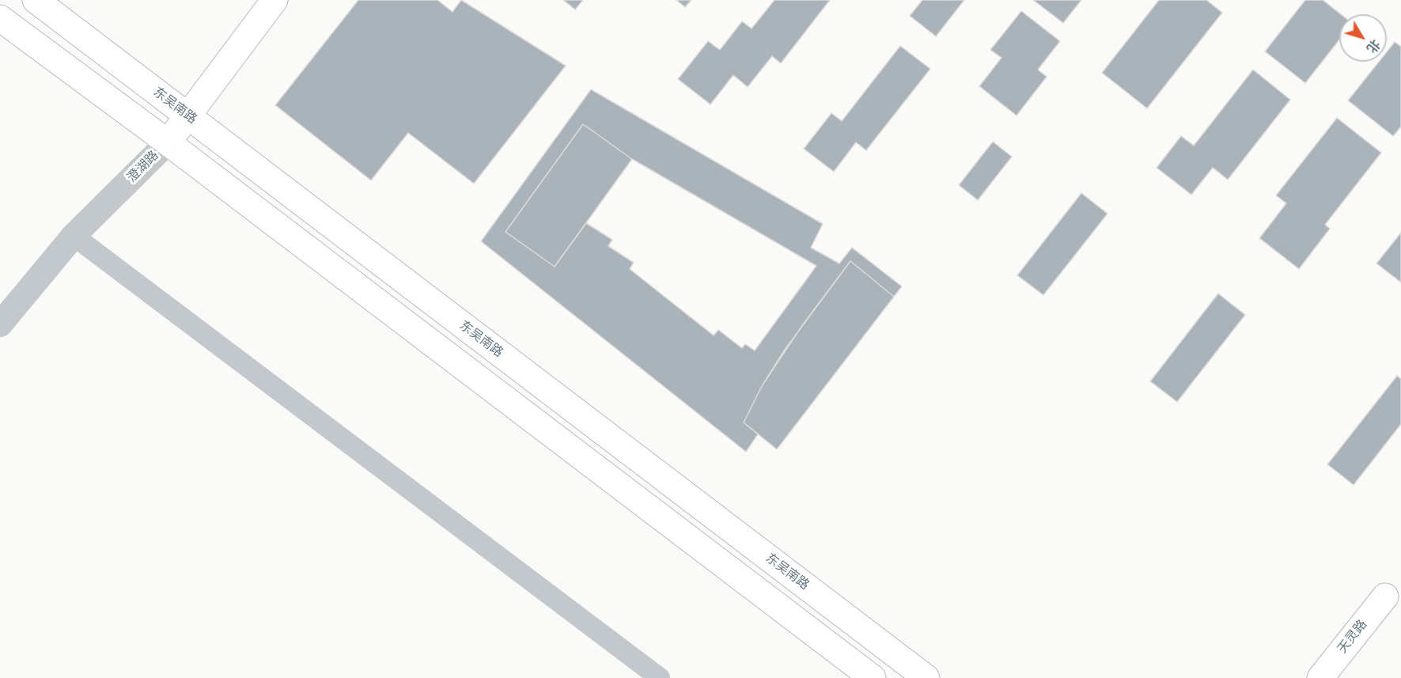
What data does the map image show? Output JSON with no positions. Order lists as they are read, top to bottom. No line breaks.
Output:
{"streets":{"main road":["东吴南路","澄湖路","天灵路"]},"crossings":[["东吴南路","澄湖路"]],"north":"bottom right"}
